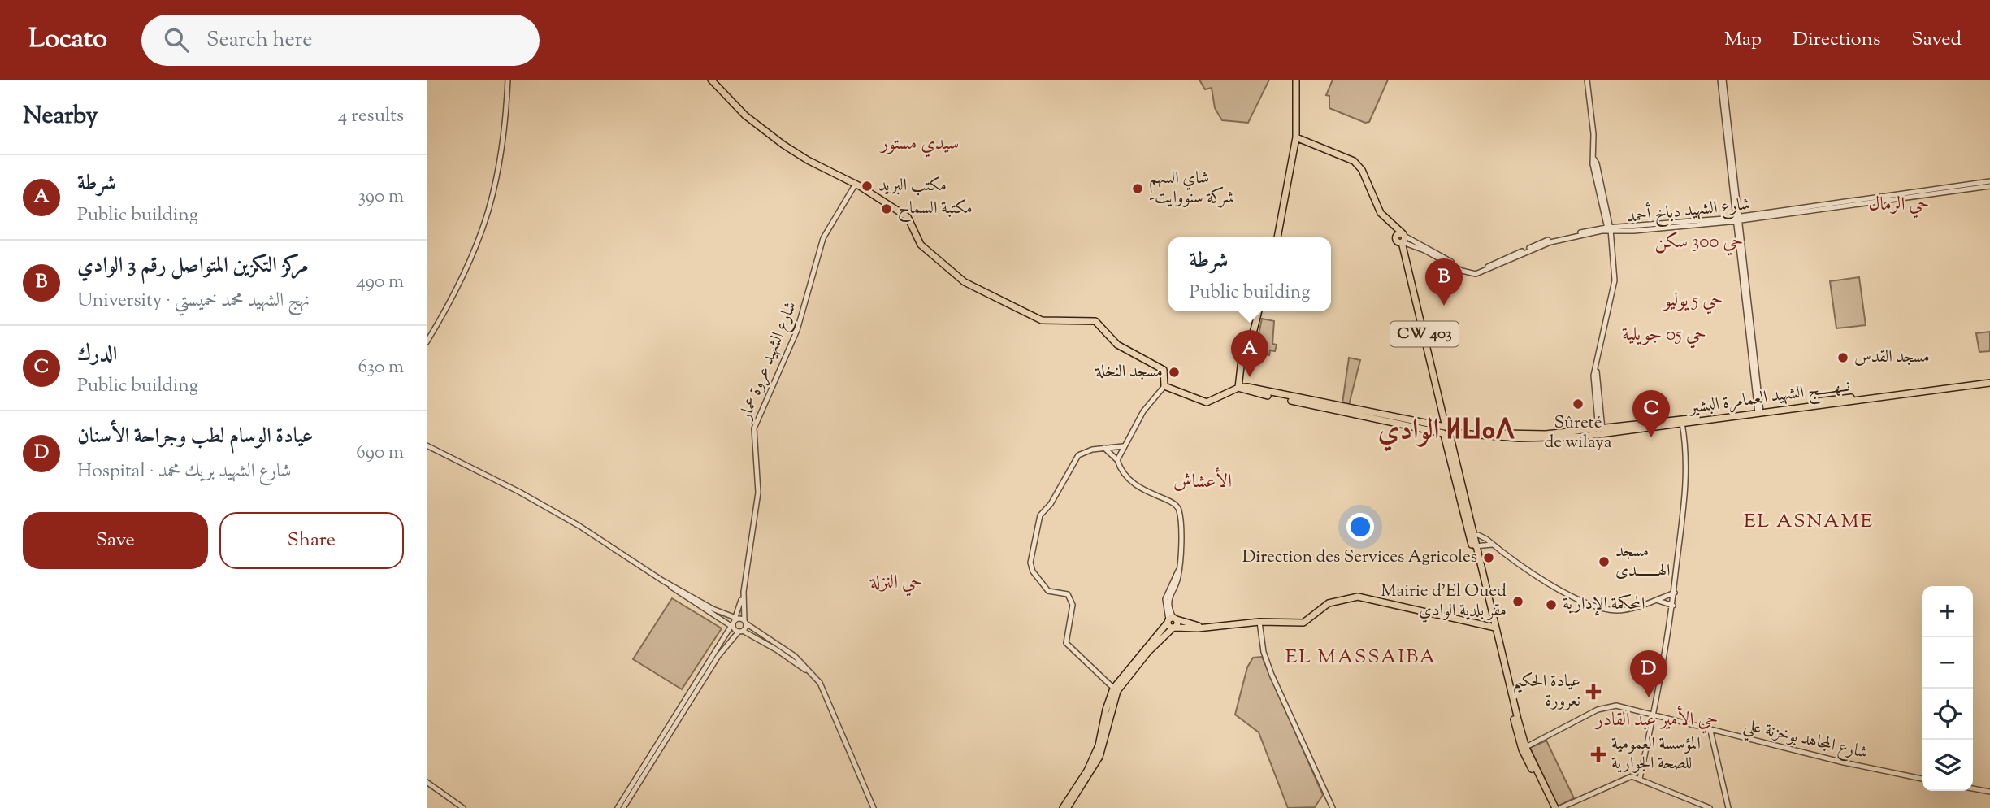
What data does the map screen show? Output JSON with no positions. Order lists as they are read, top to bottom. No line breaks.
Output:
{"streets":{"main road":["CW 403","نــهـــــج الشهيد العمامرة البشير"],"street":["شارع الشهيد دباخ أحمد","شارع الشهيد عروة عمار","شارع المجاهد بوخزنة علي"]},"crossings":[["شارع الشهيد دباخ أحمد","CW 403"],["CW 403","نــهـــــج الشهيد العمامرة البشير"]],"districts":["سيدي مستور","حي الرمال","حي 300 سكن","حي 5 يوليو","حي 05 جويلية","الوادي ⵍⵡⴰⴷ","الأعشاش","EL ASNAME","حي النزلة","EL MASSAIBA","حي الأمير عبد القادر"],"places":{"other":["مكتب البريد","شاي السهم -شركة سنووايت","مكتبة السماح","مسجد القدس","مسجد النخلة","Sûreté de wilaya","Direction des Services Agricoles","مسجد الهـــــــدى","Mairie d'El Oued مقر بلدية الوادي","المحكمة الإدارية"],"health":["عيادة الحكيم نعرورة","المؤسسة العمومية للصحة الجوارية"]},"page":{"header":"Locato","search":"Search here","nav":["Map","Directions","Saved"],"heading":["Nearby","4 results"],"list":[{"mark":"A","name":"شرطة","note":"Public building","value":"390 m"},{"mark":"B","name":"مركز التكزين المتواصل رقم 3 الوادي","note":"University · نهج الشهيد محمد خميستي","value":"490 m"},{"mark":"C","name":"الدرك","note":"Public building","value":"630 m"},{"mark":"D","name":"عيادة الوسام لطب وجراحة الأسنان","note":"Hospital · شارع الشهيد بريك محمد","value":"690 m"}],"popup":["شرطة","Public building"],"pins":["B","A","C","D"],"buttons":["Save","Share"],"map_buttons":["+","−"]}}
